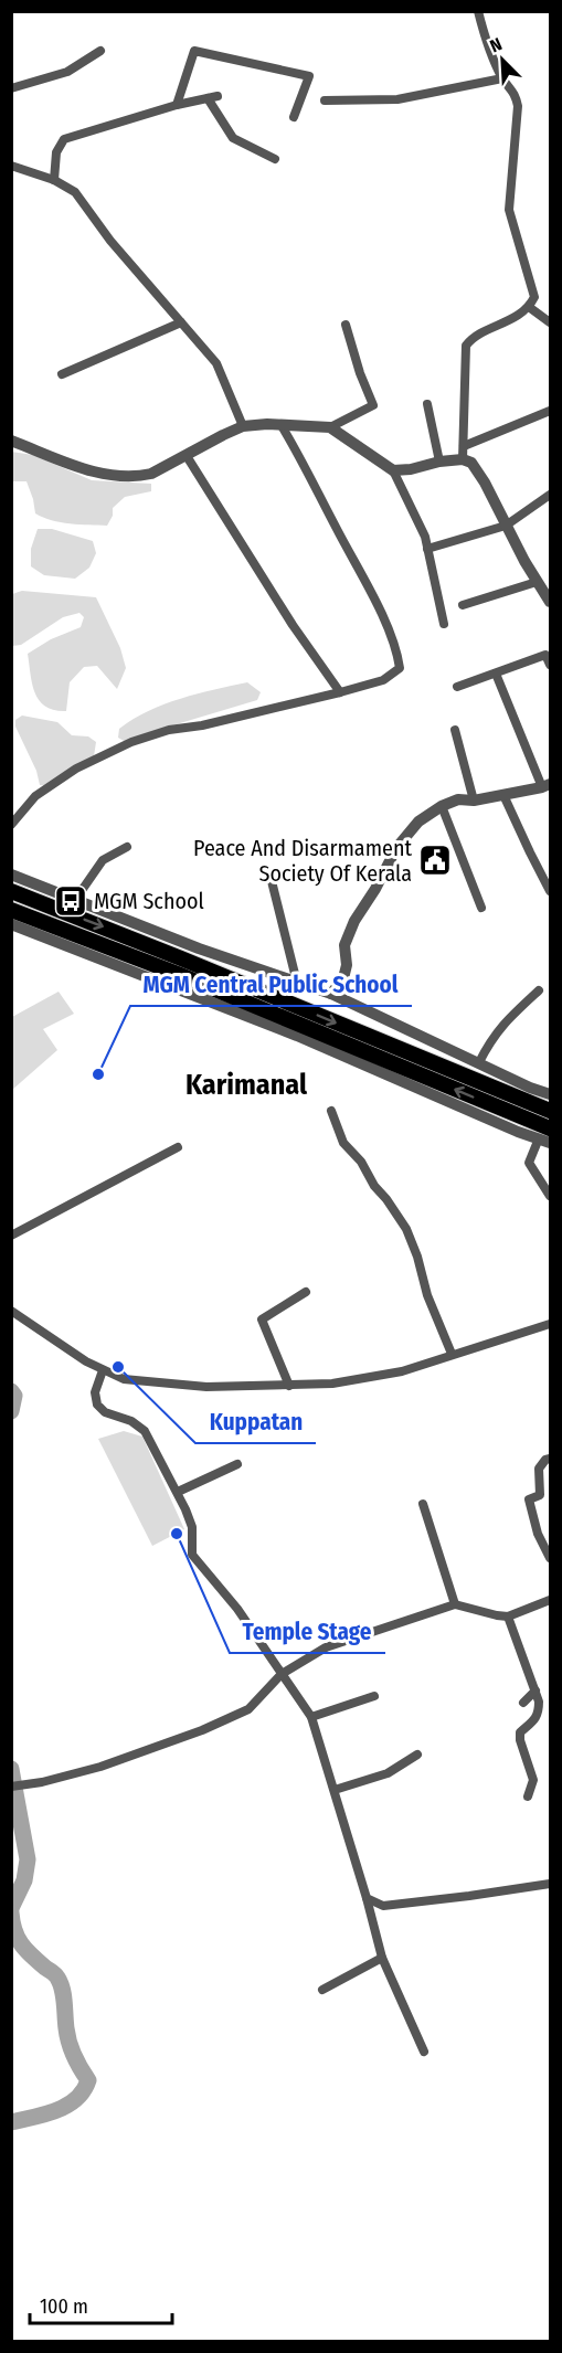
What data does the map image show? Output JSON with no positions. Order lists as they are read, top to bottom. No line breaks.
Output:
{"districts":["Karimanal"],"places":{"public building":["Peace And Disarmament Society Of Kerala"],"bus stop":["MGM School"],"other":["MGM Central Public School","Kuppatan","Temple Stage"]},"scale_bar":"100 m","north":"top left"}
